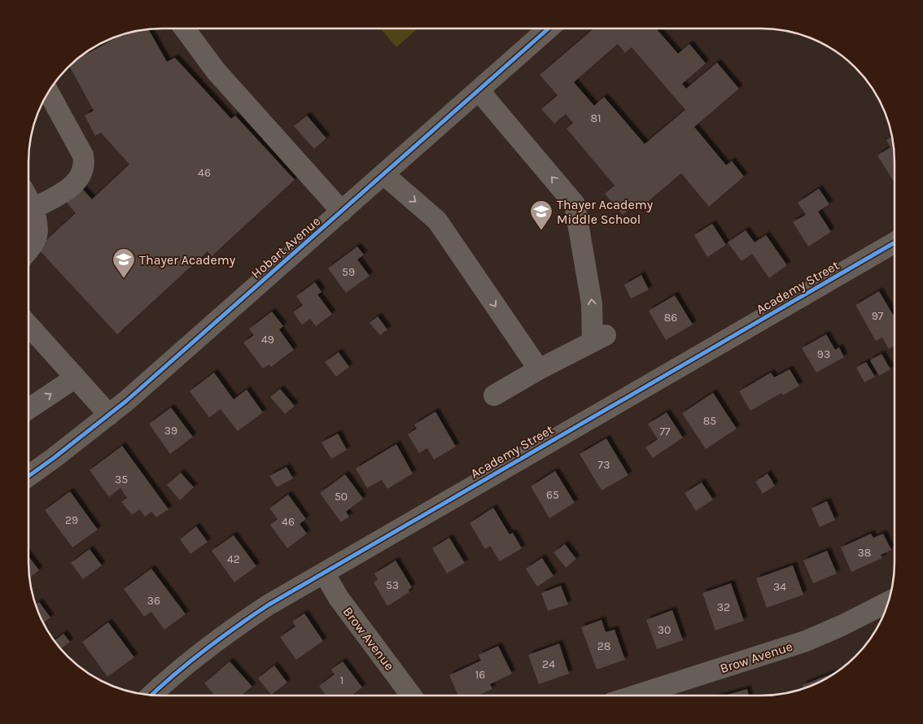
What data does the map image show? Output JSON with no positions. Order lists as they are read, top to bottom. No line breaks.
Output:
{"streets":{"street":["Hobart Avenue","Academy Street","Brow Avenue"]},"crossings":[["Academy Street","Brow Avenue"]],"places":{"school or university":["Thayer Academy Middle School","Thayer Academy"]},"house_numbers":["81","46","59","97","86","49","93","85","39","77","73","35","65","50","29","46","38","42","53","34","36","32","30","28","24","16","1"]}
